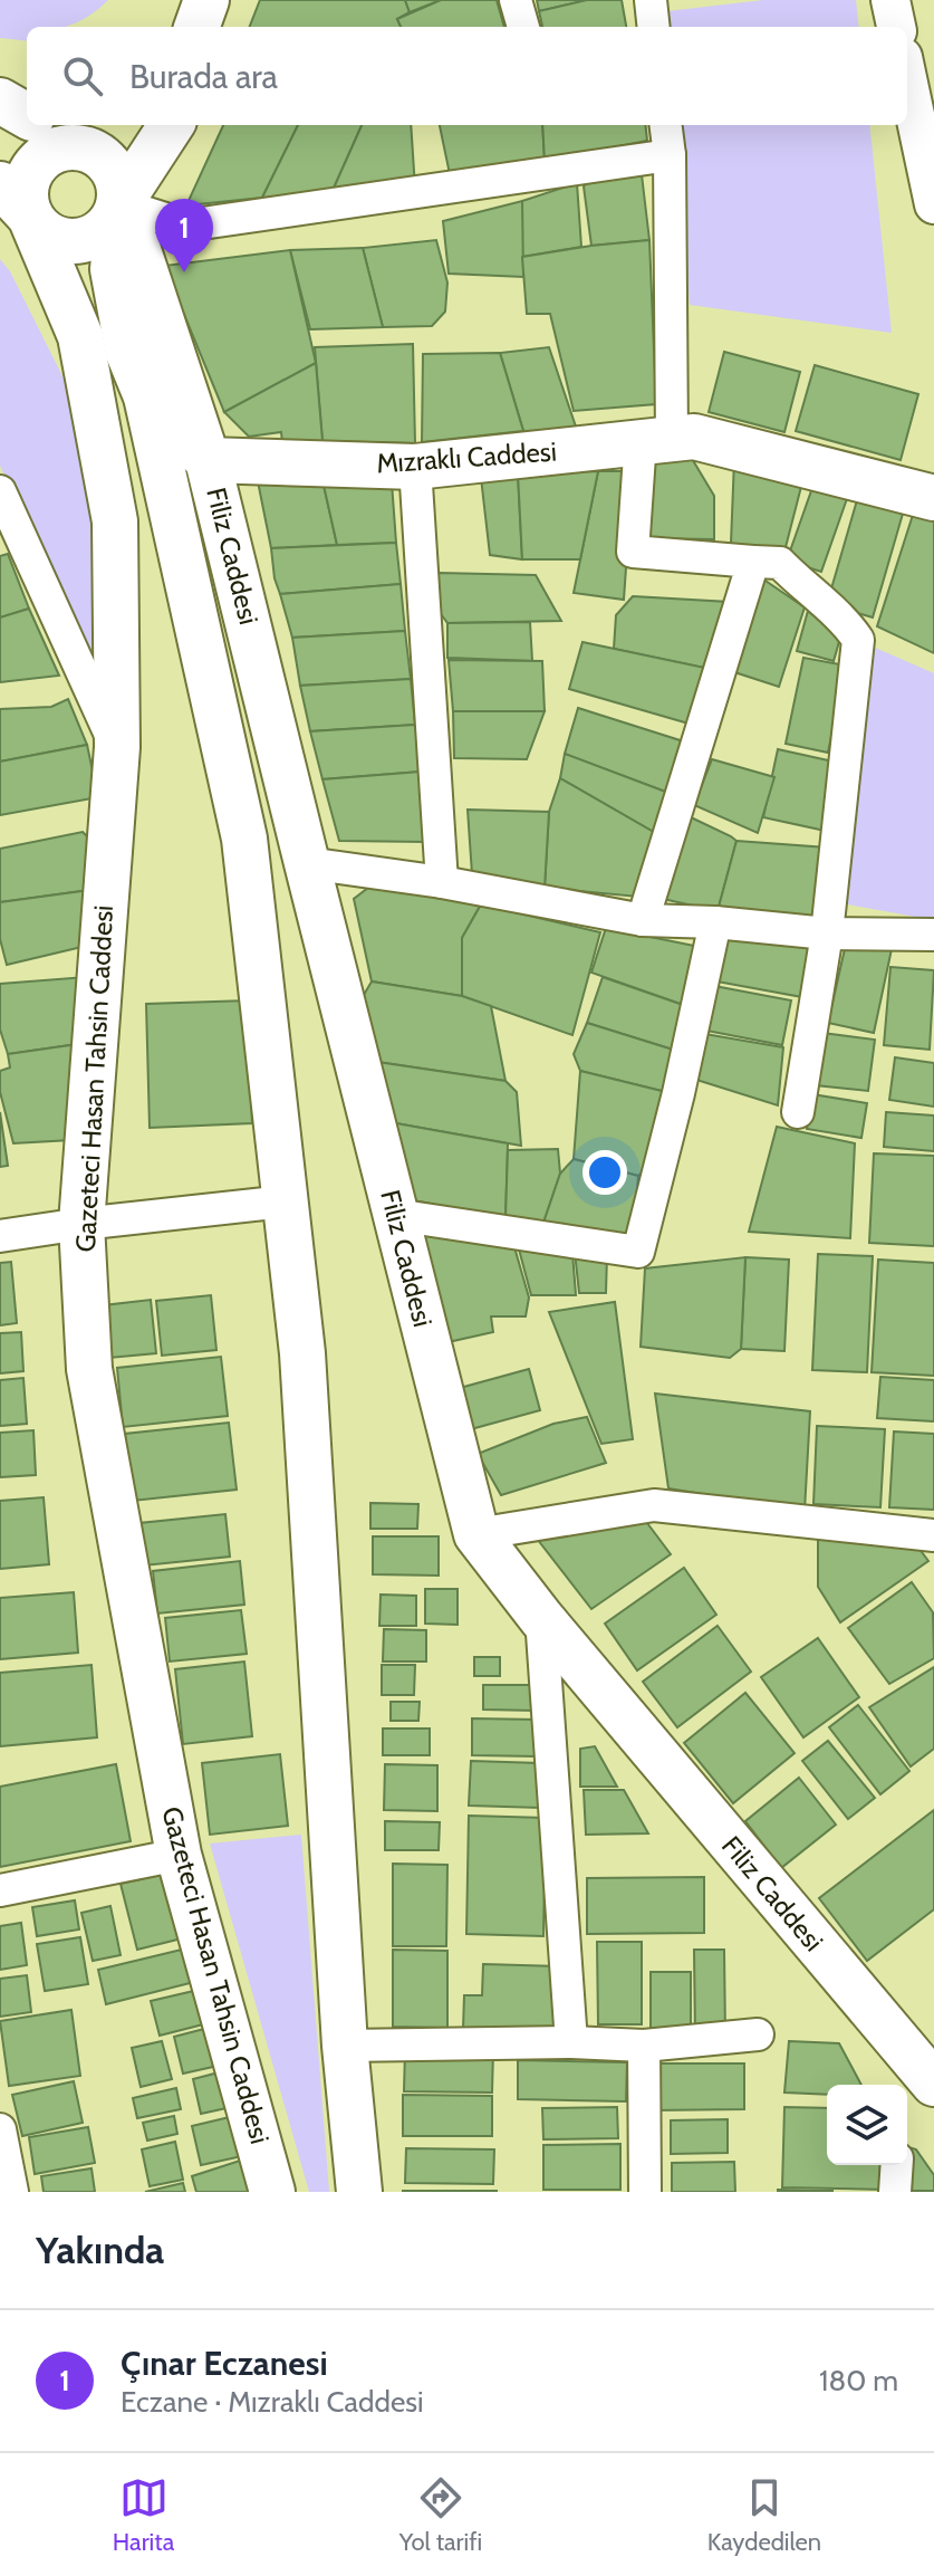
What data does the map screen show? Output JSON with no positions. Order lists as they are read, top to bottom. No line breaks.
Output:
{"streets":{"main road":["Mızraklı Caddesi","Filiz Caddesi","Gazeteci Hasan Tahsin Caddesi"]},"crossings":[["Mızraklı Caddesi","Filiz Caddesi"],["Filiz Caddesi","Gazeteci Hasan Tahsin Caddesi"]],"page":{"search":"Burada ara","pins":"1","heading":"Yakında","list":[{"mark":"1","name":"Çınar Eczanesi","note":"Eczane · Mızraklı Caddesi","value":"180 m"}],"nav":["Harita","Yol tarifi","Kaydedilen"]}}
